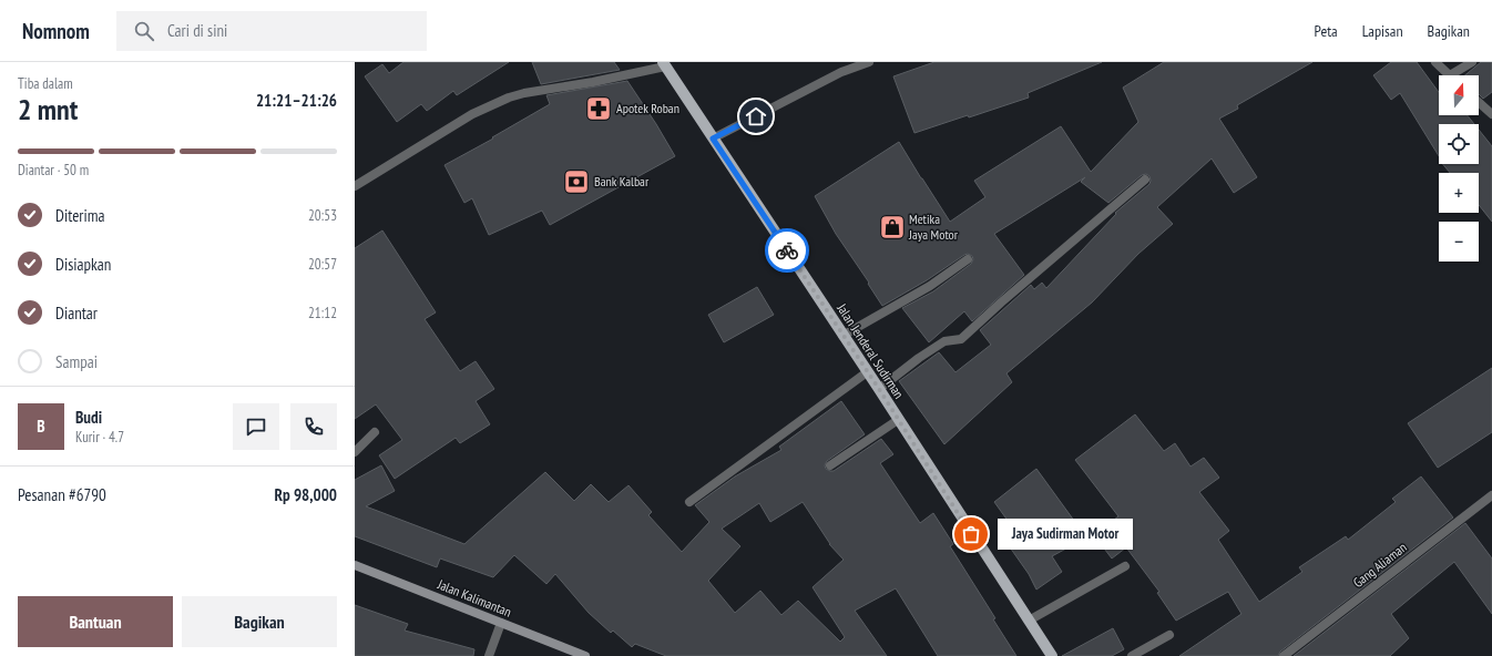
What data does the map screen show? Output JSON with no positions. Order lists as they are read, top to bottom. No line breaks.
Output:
{"streets":{"main road":["Jalan Jenderal Sudirman","Jalan Kalimantan"],"street":["Gang Aliaman"]},"places":{"pharmacy":["Apotek Roban"],"bank":["Bank Kalbar"],"shop":["Metika Jaya Motor"],"other":["Jaya Sudirman Motor"]},"north":"top","page":{"header":"Nomnom","search":"Cari di sini","nav":["Peta","Lapisan","Bagikan"],"heading":["2 mnt","Tiba dalam","21:21–21:26"],"panel":["Budi","Kurir · 4.7","Pesanan #6790","Rp 98,000"],"map_buttons":["+","−"],"bar":"Diantar · 50 m","list":[["Diterima","20:53"],["Disiapkan","20:57"],["Diantar","21:12"],"Sampai"],"round":"B","bubble":"Jaya Sudirman Motor","buttons":["Bantuan","Bagikan"]}}
